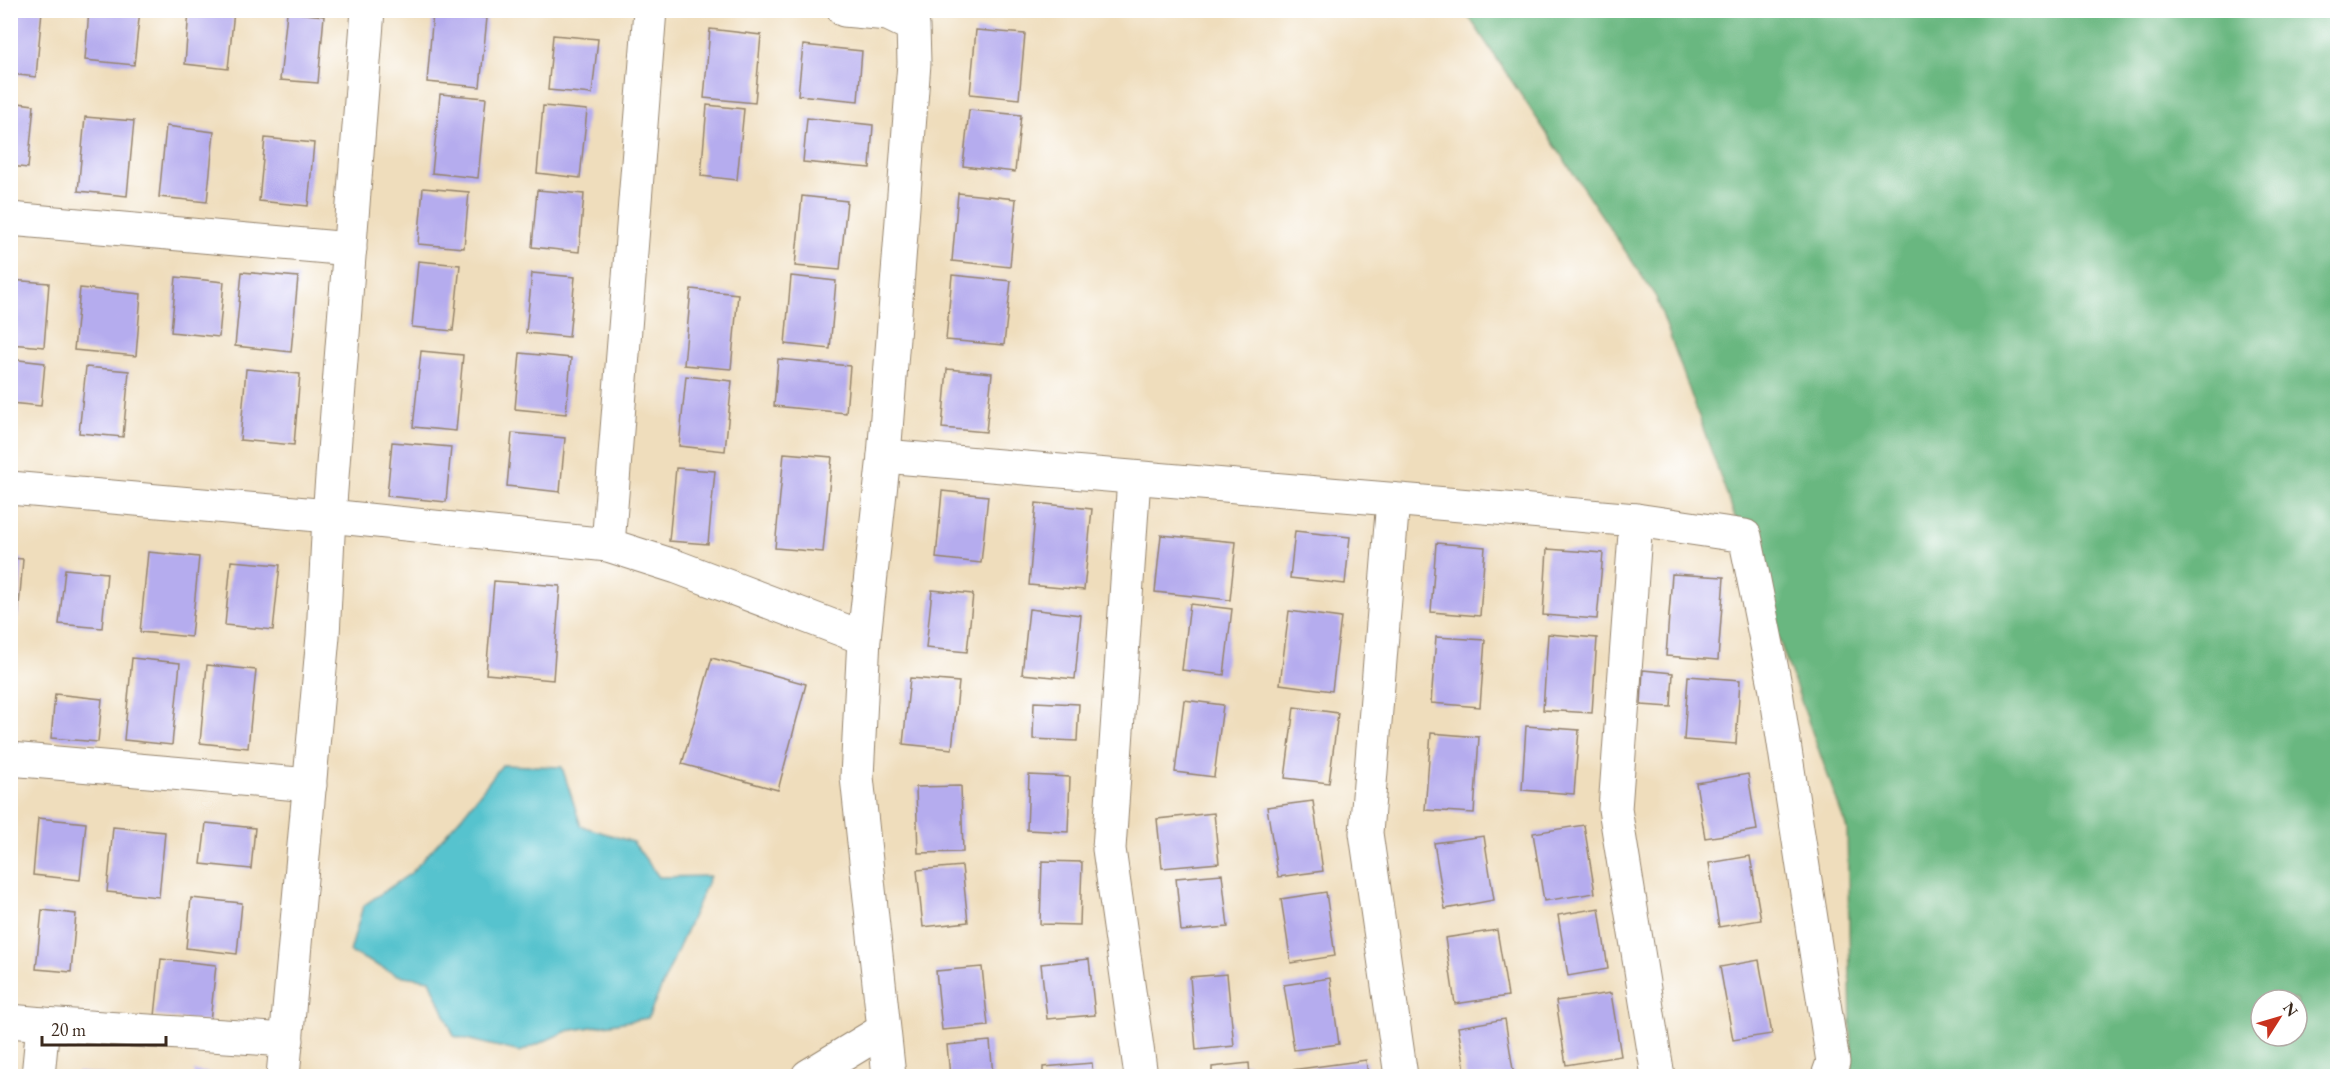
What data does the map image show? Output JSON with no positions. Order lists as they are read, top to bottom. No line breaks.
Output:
{"scale_bar":"20 m","north":"top right"}
